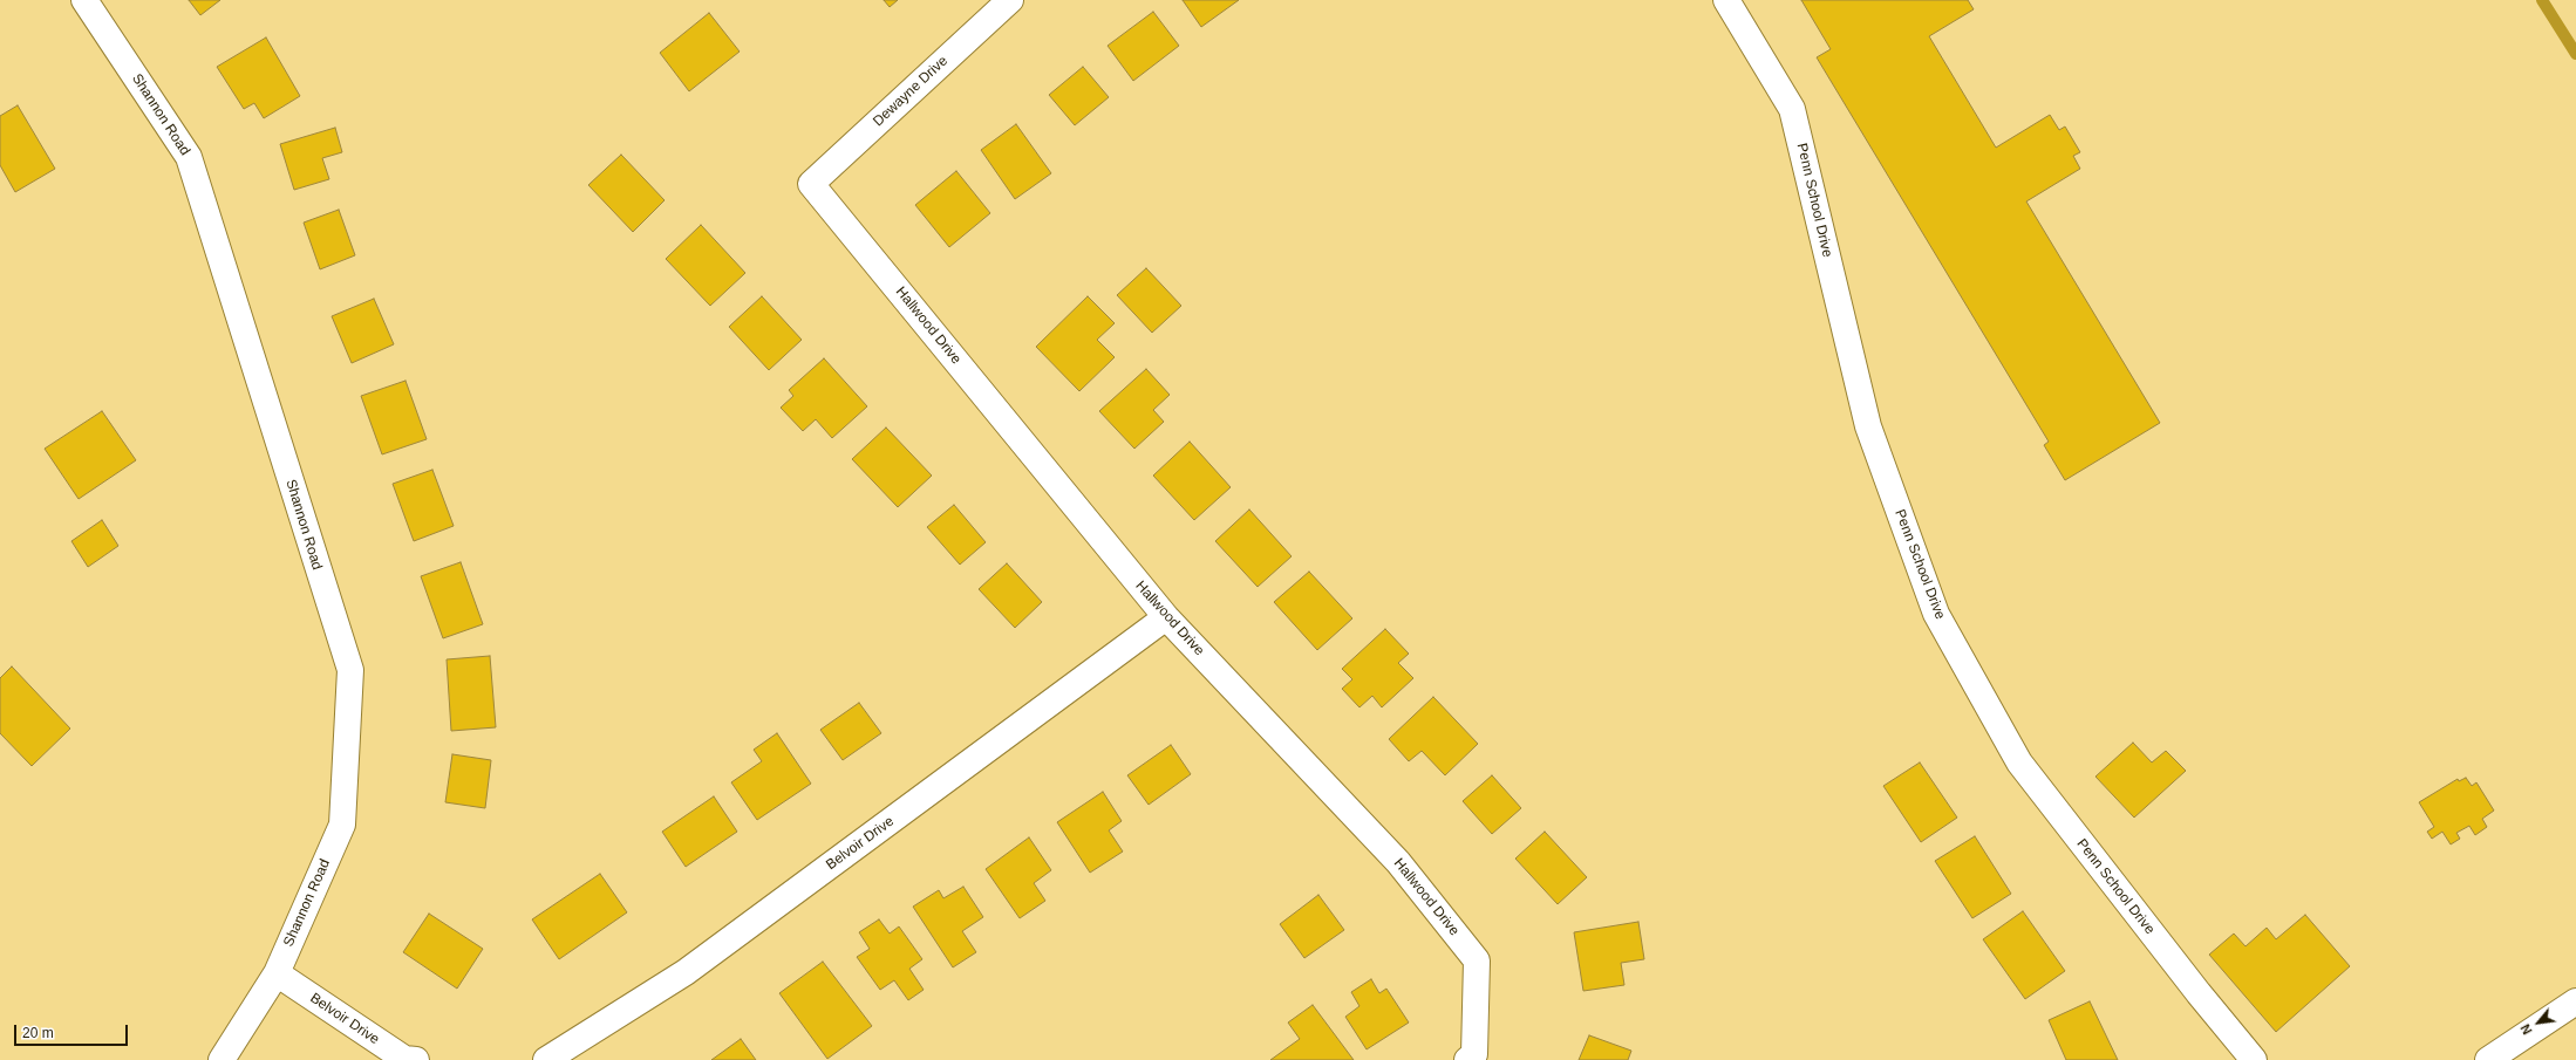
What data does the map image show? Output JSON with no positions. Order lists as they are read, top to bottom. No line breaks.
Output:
{"streets":{"street":["Dewayne Drive","Shannon Road","Penn School Drive","Hallwood Drive","Belvoir Drive"]},"crossings":[["Dewayne Drive","Hallwood Drive"],["Shannon Road","Belvoir Drive"],["Hallwood Drive","Belvoir Drive"]],"scale_bar":"20 m","north":"bottom left"}
